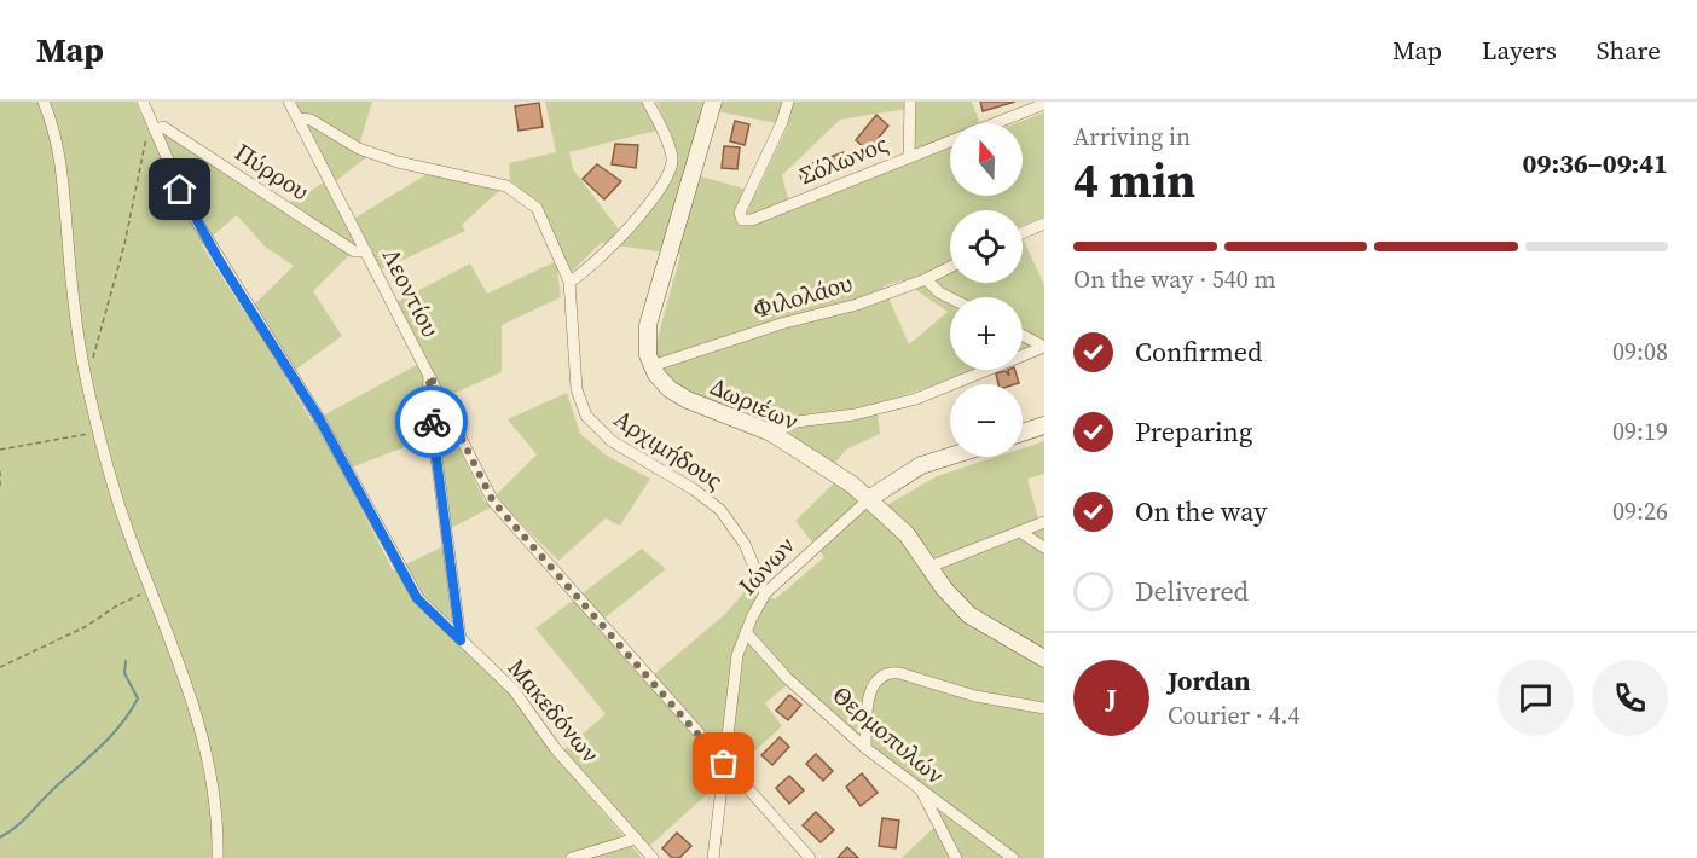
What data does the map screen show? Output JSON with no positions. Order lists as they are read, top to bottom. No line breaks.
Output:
{"streets":{"street":["Σόλωνος","Πύρρου","Λεοντίου","Φιλολάου","Δωριέων","Αρχιμήδους","Ιώνων","Μακεδόνων","Θερμοπυλών"]},"crossings":[["Πύρρου","Λεοντίου"],["Πύρρου","Μακεδόνων"],["Λεοντίου","Αρχιμήδους"],["Λεοντίου","Ιώνων"],["Φιλολάου","Δωριέων"],["Δωριέων","Ιώνων"],["Αρχιμήδους","Ιώνων"],["Ιώνων","Θερμοπυλών"]],"north":"top","page":{"header":"Map","nav":["Map","Layers","Share"],"heading":["4 min","Arriving in","09:36–09:41"],"panel":["Jordan","Courier · 4.4"],"map_buttons":["+","−"],"bar":"On the way · 540 m","list":[["Confirmed","09:08"],["Preparing","09:19"],["On the way","09:26"],"Delivered"],"round":"J"}}
